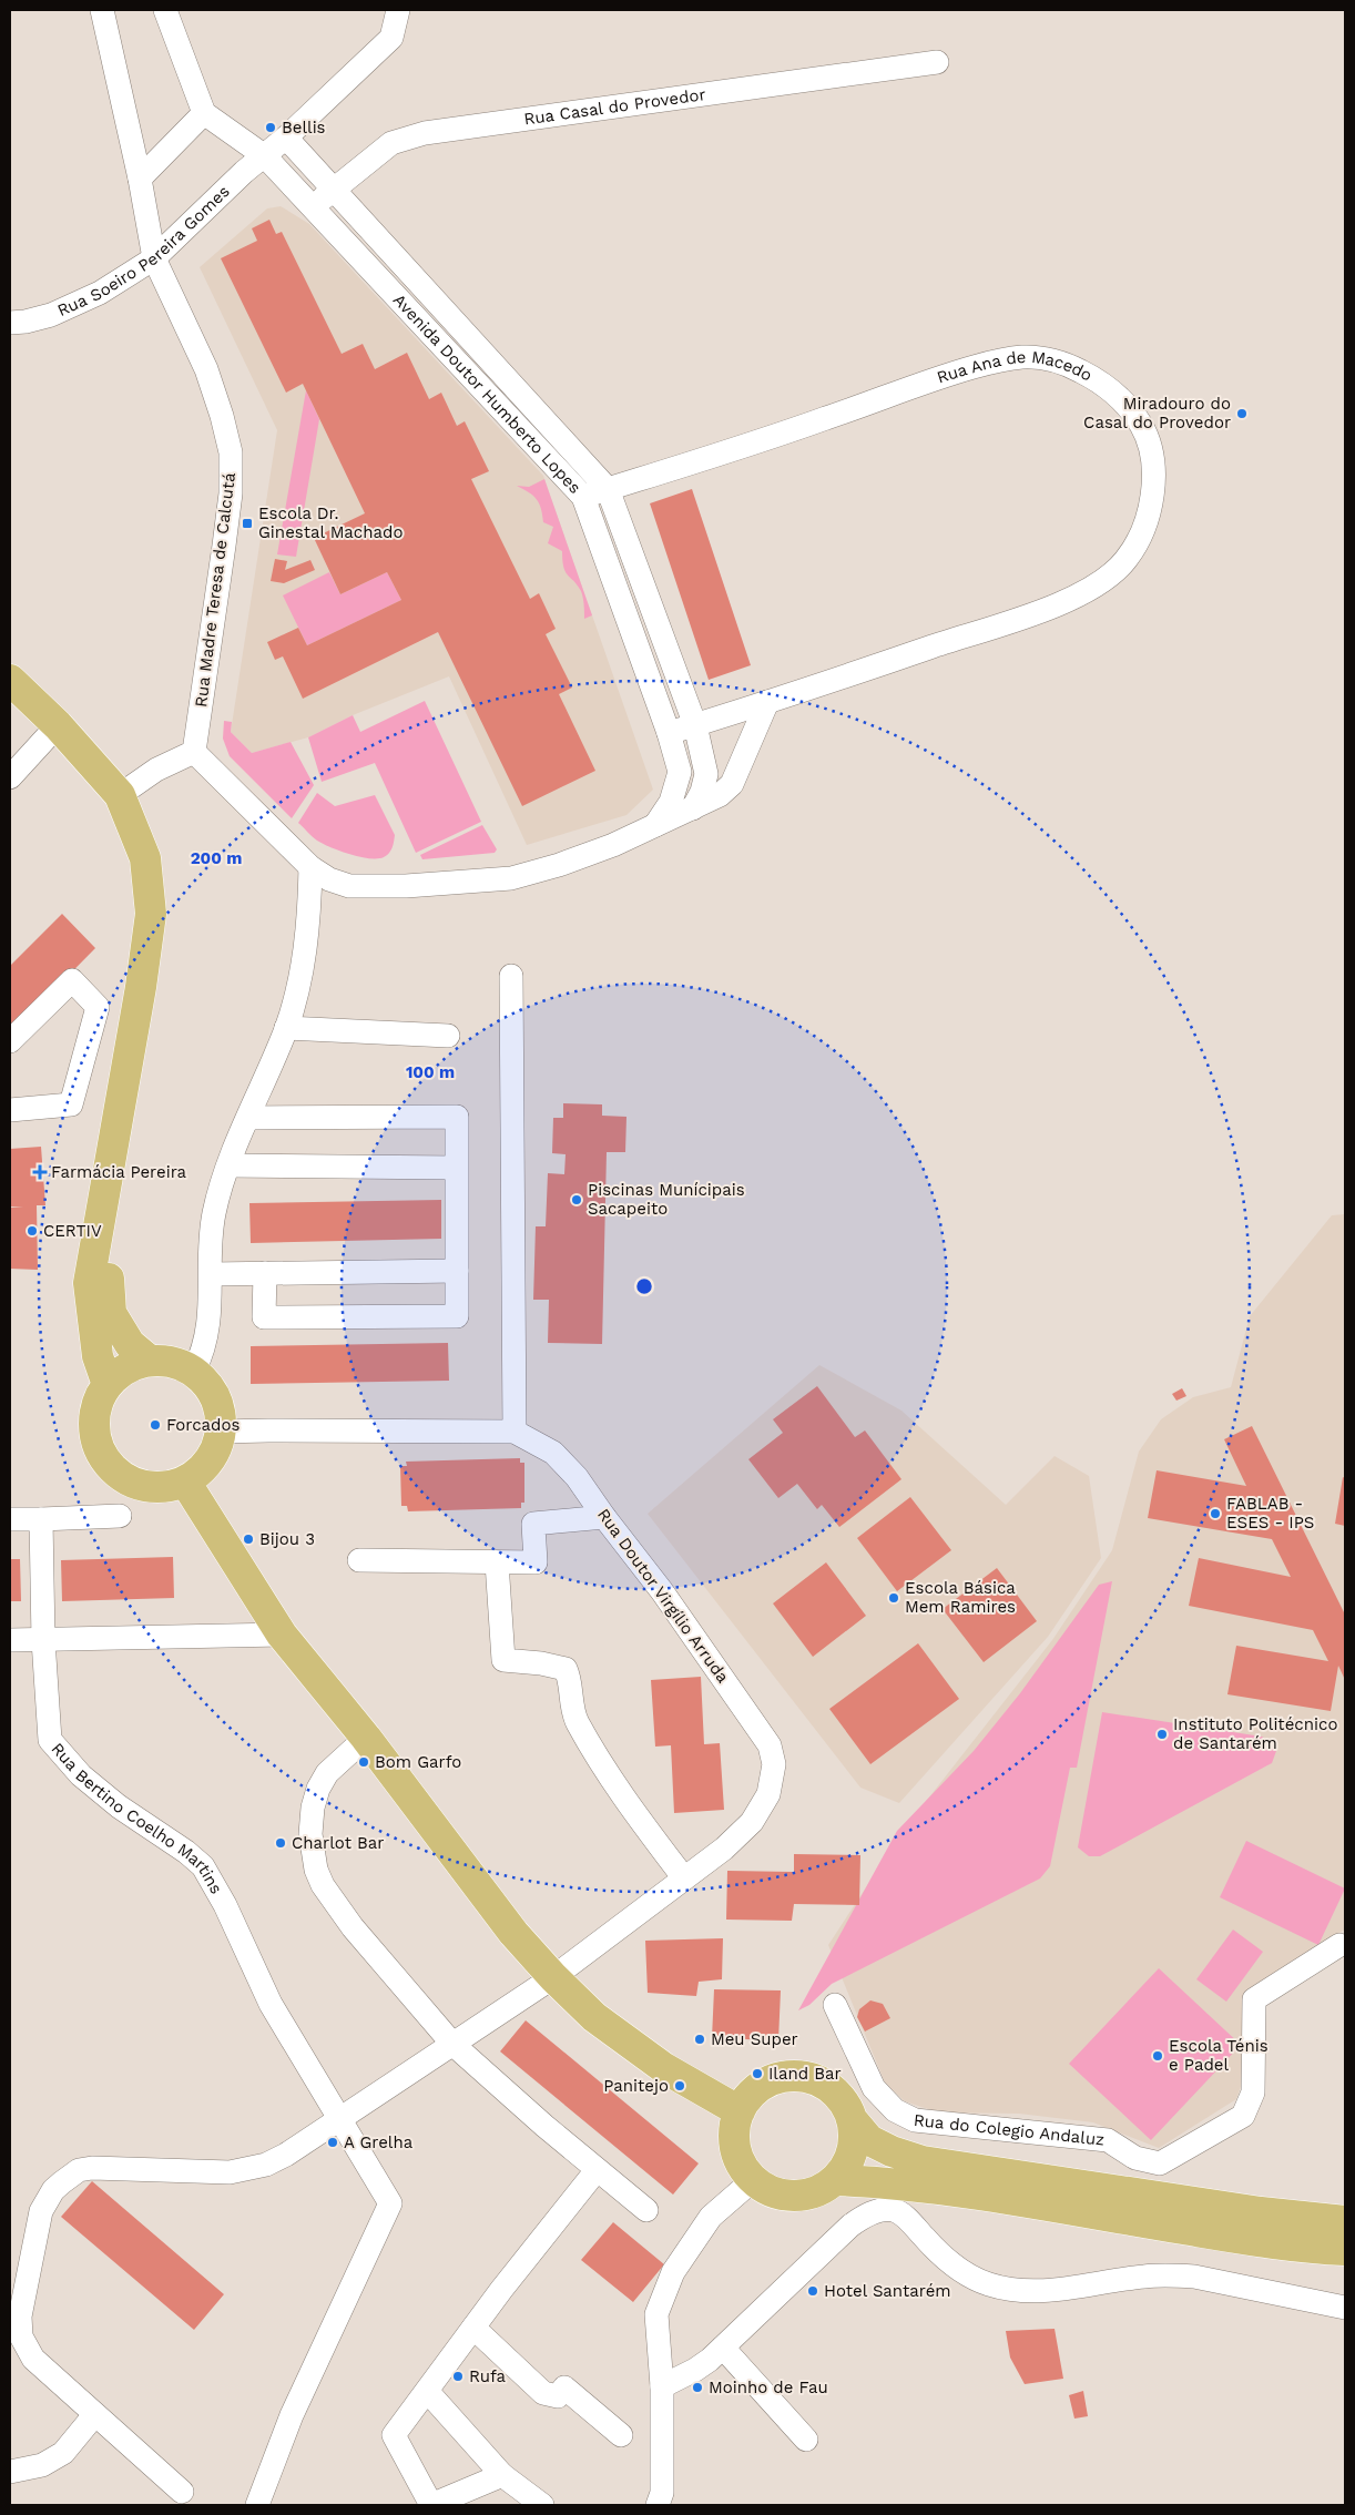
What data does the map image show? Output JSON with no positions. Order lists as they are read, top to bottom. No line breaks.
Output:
{"streets":{"street":["Rua Casal do Provedor","Rua Soeiro Pereira Gomes","Rua Ana de Macedo","Avenida Doutor Humberto Lopes","Rua Madre Teresa de Calcutá","Rua Doutor Virgílio Arruda","Rua Bertino Coelho Martins","Rua do Colegio Andaluz"]},"crossings":[["Rua Casal do Provedor","Avenida Doutor Humberto Lopes"],["Rua Soeiro Pereira Gomes","Avenida Doutor Humberto Lopes"],["Rua Soeiro Pereira Gomes","Rua Madre Teresa de Calcutá"],["Rua Ana de Macedo","Avenida Doutor Humberto Lopes"],["Rua Doutor Virgílio Arruda","Rua Bertino Coelho Martins"]],"places":{"other":["Bellis","Miradouro do Casal do Provedor","Piscinas Munícipais Sacapeito","CERTIV","Forcados","FABLAB - ESES - IPS","Bijou 3","Escola Básica Mem Ramires","Instituto Politécnico de Santarém","Bom Garfo","Charlot Bar","Meu Super","Escola Ténis e Padel","Iland Bar","Panitejo","A Grelha","Hotel Santarém","Rufa","Moinho de Fau"],"transit":["Escola Dr. Ginestal Machado"],"health":["Farmácia Pereira"]},"rings":["200 m","100 m"]}
